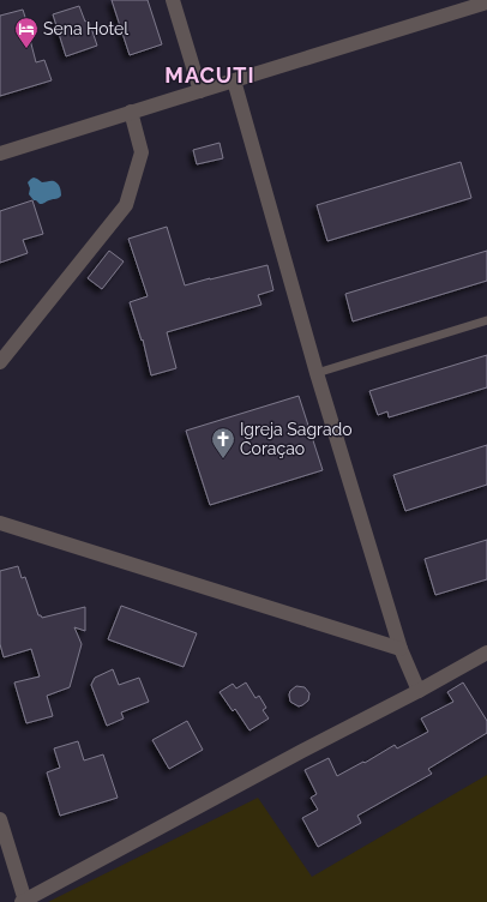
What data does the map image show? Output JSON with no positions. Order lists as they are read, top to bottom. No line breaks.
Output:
{"districts":["MACUTI"],"places":{"hotel":["Sena Hotel"],"church":["Igreja Sagrado Coraçao"]}}
